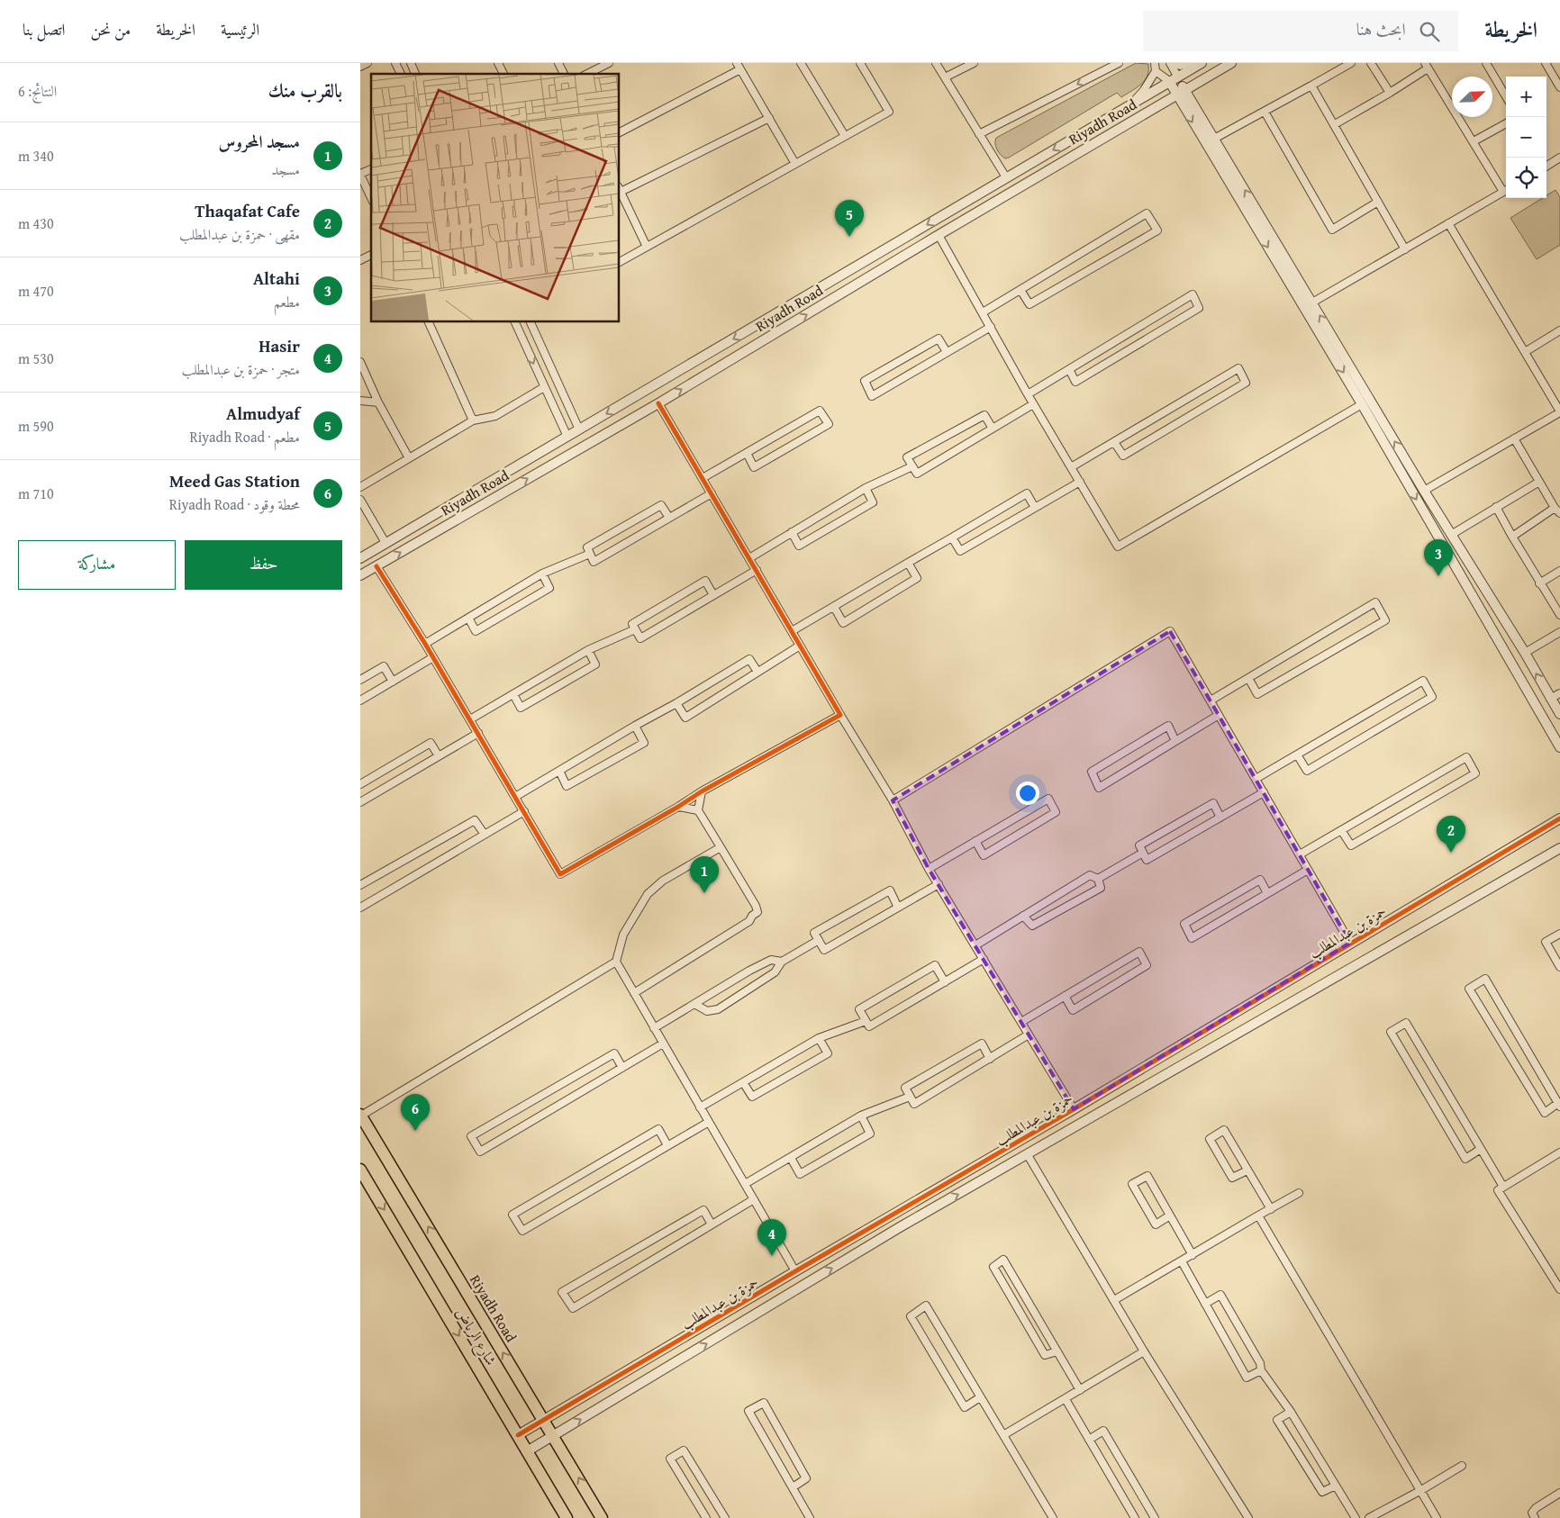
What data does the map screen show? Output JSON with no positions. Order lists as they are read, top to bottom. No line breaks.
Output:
{"streets":{"main road":["Riyadh Road","شارع الرياض"],"street":["حمزة بن عبدالمطلب"]},"crossings":[["Riyadh Road","حمزة بن عبدالمطلب"],["حمزة بن عبدالمطلب","شارع الرياض"]],"one_way":["شارع الرياض"],"north":"top right","page":{"header":"الخريطة","search":"ابحث هنا","nav":["الرئيسية","الخريطة","من نحن","اتصل بنا"],"heading":["بالقرب منك","النتائج: 6"],"map_buttons":["+","−"],"list":[{"mark":"1","name":"مسجد المحروس","note":"مسجد","value":"340 m"},{"mark":"2","name":"Thaqafat Cafe","note":"مقهى · حمزة بن عبدالمطلب","value":"430 m"},{"mark":"3","name":"Altahi","note":"مطعم","value":"470 m"},{"mark":"4","name":"Hasir","note":"متجر · حمزة بن عبدالمطلب","value":"530 m"},{"mark":"5","name":"Almudyaf","note":"مطعم · Riyadh Road","value":"590 m"},{"mark":"6","name":"Meed Gas Station","note":"محطة وقود · Riyadh Road","value":"710 m"}],"pins":["5","3","2","1","6","4"],"buttons":["حفظ","مشاركة"]}}
